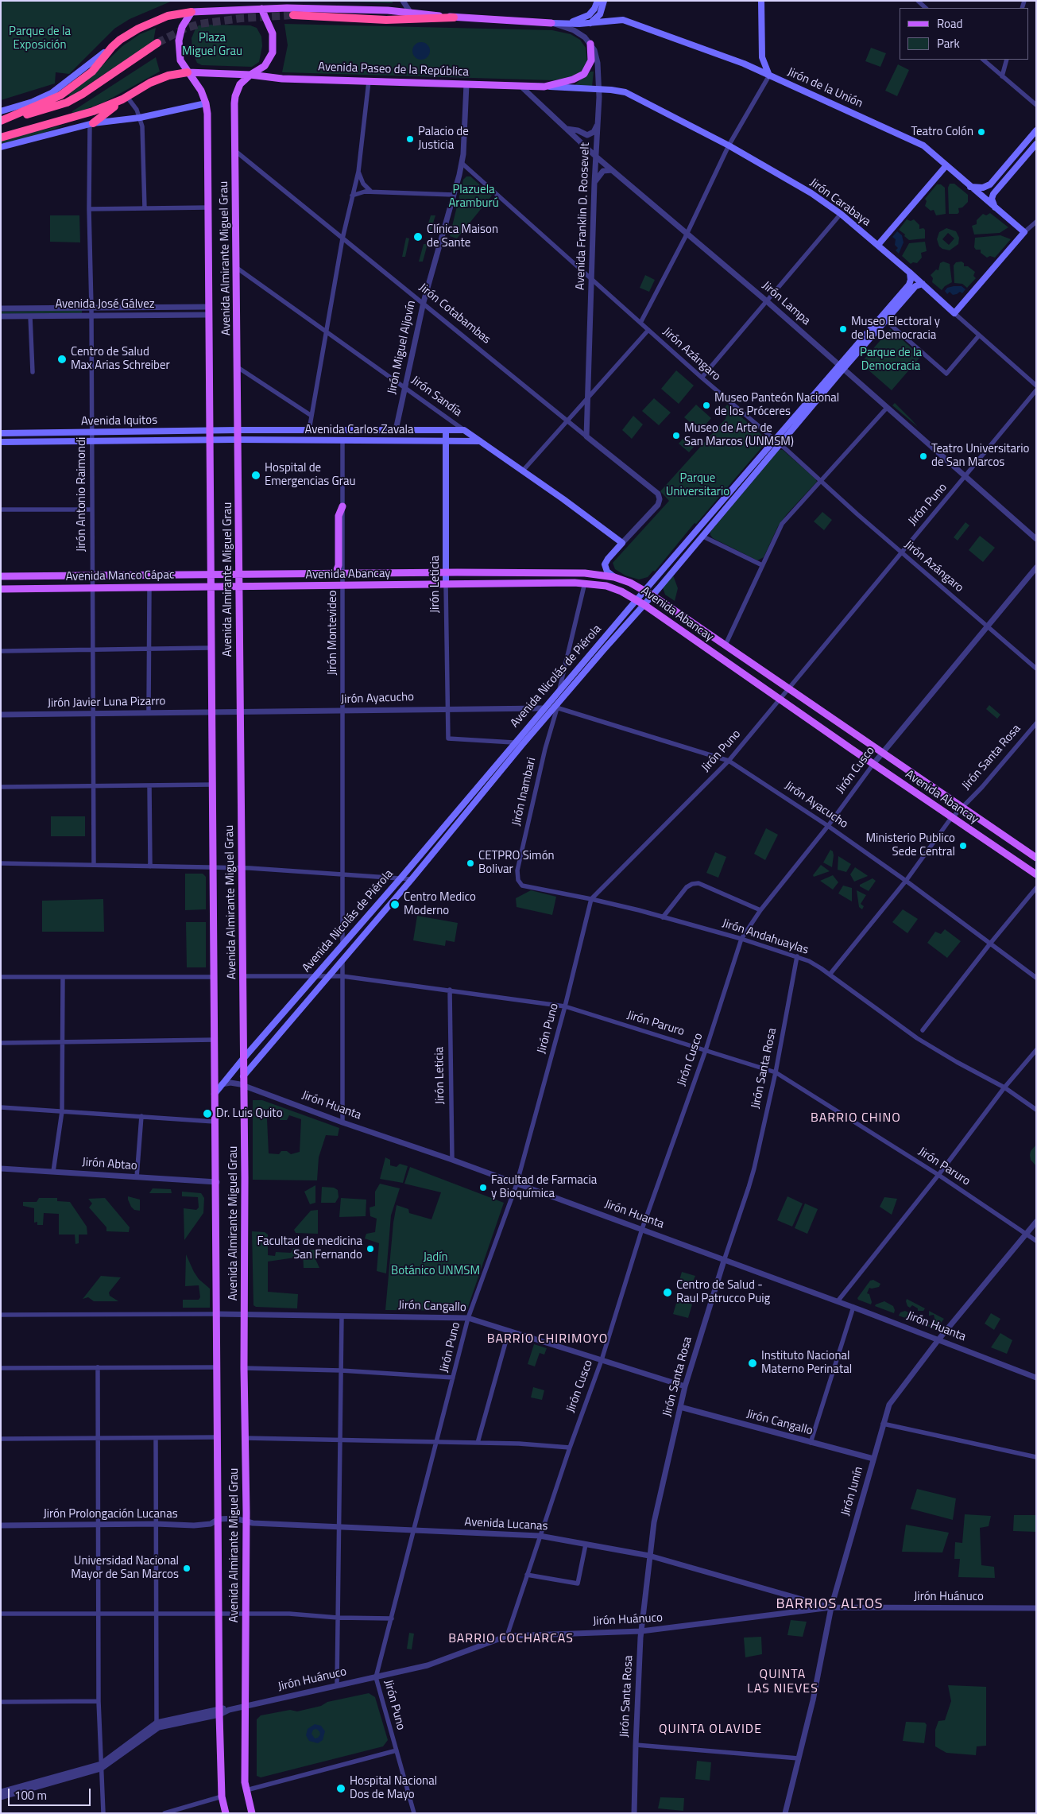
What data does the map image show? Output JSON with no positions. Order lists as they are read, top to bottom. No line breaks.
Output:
{"streets":{"main road":["Avenida Paseo de la República","Jirón de la Unión","Jirón Carabaya","Avenida Almirante Miguel Grau","Jirón Sandía","Avenida Iquitos","Avenida Carlos Zavala","Avenida Abancay","Avenida Manco Cápac","Jirón Leticia","Avenida Nicolás de Piérola"],"street":["Avenida Franklin D. Roosevelt","Jirón Lampa","Avenida José Gálvez","Jirón Cotabambas","Jirón Miguel Aljovín","Jirón Azángaro","Jirón Antonio Raimondi","Jirón Puno","Jirón Montevideo","Jirón Ayacucho","Jirón Javier Luna Pizarro","Jirón Santa Rosa","Jirón Cusco","Jirón Inambari","Jirón Andahuaylas","Jirón Paruro","Jirón Huanta","Jirón Abtao","Jirón Cangallo","Jirón Junín","Jirón Prolongación Lucanas","Avenida Lucanas","Jirón Huánuco"]},"crossings":[["Avenida Paseo de la República","Jirón Carabaya"],["Avenida Paseo de la República","Avenida Franklin D. Roosevelt"],["Avenida Paseo de la República","Avenida Almirante Miguel Grau"],["Avenida Paseo de la República","Jirón Lampa"],["Avenida Paseo de la República","Jirón Miguel Aljovín"],["Jirón Carabaya","Avenida Franklin D. Roosevelt"],["Jirón Carabaya","Avenida Nicolás de Piérola"],["Avenida Franklin D. Roosevelt","Jirón Lampa"],["Avenida Franklin D. Roosevelt","Jirón Cotabambas"],["Avenida Franklin D. Roosevelt","Jirón Azángaro"],["Avenida Almirante Miguel Grau","Avenida José Gálvez"],["Avenida Almirante Miguel Grau","Jirón Cotabambas"],["Avenida Almirante Miguel Grau","Jirón Sandía"],["Avenida Almirante Miguel Grau","Avenida Iquitos"],["Avenida Almirante Miguel Grau","Avenida Carlos Zavala"],["Avenida Almirante Miguel Grau","Avenida Abancay"],["Avenida Almirante Miguel Grau","Avenida Manco Cápac"],["Avenida Almirante Miguel Grau","Avenida Nicolás de Piérola"],["Avenida Almirante Miguel Grau","Jirón Ayacucho"],["Avenida Almirante Miguel Grau","Jirón Javier Luna Pizarro"],["Avenida Almirante Miguel Grau","Jirón Paruro"],["Avenida Almirante Miguel Grau","Jirón Huanta"],["Avenida Almirante Miguel Grau","Jirón Abtao"],["Avenida Almirante Miguel Grau","Jirón Cangallo"],["Avenida Almirante Miguel Grau","Jirón Prolongación Lucanas"],["Avenida Almirante Miguel Grau","Avenida Lucanas"],["Avenida Almirante Miguel Grau","Jirón Huánuco"],["Jirón Lampa","Jirón Puno"],["Jirón Lampa","Avenida Nicolás de Piérola"],["Avenida José Gálvez","Jirón Antonio Raimondi"],["Jirón Cotabambas","Jirón Miguel Aljovín"],["Jirón Cotabambas","Jirón Sandía"],["Jirón Miguel Aljovín","Jirón Azángaro"],["Jirón Miguel Aljovín","Jirón Sandía"],["Jirón Miguel Aljovín","Avenida Carlos Zavala"],["Jirón Azángaro","Jirón Puno"],["Jirón Azángaro","Avenida Nicolás de Piérola"],["Jirón Azángaro","Jirón Cusco"],["Jirón Sandía","Avenida Carlos Zavala"],["Avenida Iquitos","Avenida Carlos Zavala"],["Avenida Iquitos","Jirón Antonio Raimondi"],["Avenida Carlos Zavala","Jirón Leticia"],["Jirón Antonio Raimondi","Avenida Manco Cápac"],["Jirón Antonio Raimondi","Jirón Javier Luna Pizarro"],["Jirón Puno","Avenida Abancay"],["Jirón Puno","Jirón Ayacucho"],["Jirón Puno","Jirón Andahuaylas"],["Jirón Puno","Jirón Paruro"],["Jirón Puno","Jirón Huanta"],["Jirón Puno","Jirón Cangallo"],["Jirón Puno","Avenida Lucanas"],["Jirón Puno","Jirón Huánuco"],["Avenida Abancay","Avenida Manco Cápac"],["Avenida Abancay","Jirón Leticia"],["Avenida Abancay","Jirón Montevideo"],["Avenida Abancay","Avenida Nicolás de Piérola"],["Avenida Abancay","Jirón Santa Rosa"],["Avenida Abancay","Jirón Cusco"],["Jirón Leticia","Avenida Nicolás de Piérola"],["Jirón Leticia","Jirón Ayacucho"],["Jirón Leticia","Jirón Paruro"],["Jirón Leticia","Jirón Huanta"],["Jirón Montevideo","Avenida Nicolás de Piérola"],["Jirón Montevideo","Jirón Ayacucho"],["Avenida Nicolás de Piérola","Jirón Ayacucho"],["Avenida Nicolás de Piérola","Jirón Inambari"],["Avenida Nicolás de Piérola","Jirón Paruro"],["Avenida Nicolás de Piérola","Jirón Huanta"],["Jirón Ayacucho","Jirón Javier Luna Pizarro"],["Jirón Ayacucho","Jirón Santa Rosa"],["Jirón Ayacucho","Jirón Cusco"],["Jirón Ayacucho","Jirón Inambari"],["Jirón Santa Rosa","Jirón Andahuaylas"],["Jirón Santa Rosa","Jirón Paruro"],["Jirón Santa Rosa","Jirón Huanta"],["Jirón Santa Rosa","Jirón Cangallo"],["Jirón Santa Rosa","Avenida Lucanas"],["Jirón Santa Rosa","Jirón Huánuco"],["Jirón Cusco","Jirón Andahuaylas"],["Jirón Cusco","Jirón Paruro"],["Jirón Cusco","Jirón Huanta"],["Jirón Cusco","Jirón Cangallo"],["Jirón Cusco","Avenida Lucanas"],["Jirón Cusco","Jirón Huánuco"],["Jirón Inambari","Jirón Andahuaylas"],["Jirón Paruro","Jirón Junín"],["Jirón Huanta","Jirón Junín"],["Jirón Cangallo","Jirón Junín"],["Jirón Junín","Avenida Lucanas"],["Jirón Junín","Jirón Huánuco"],["Jirón Prolongación Lucanas","Avenida Lucanas"],["Avenida Lucanas","Jirón Huánuco"]],"districts":["BARRIO CHINO","BARRIO CHIRIMOYO","BARRIOS ALTOS","BARRIO COCHARCAS","QUINTA LAS NIEVES","QUINTA OLAVIDE"],"parks":["Parque de la Exposición","Plaza Miguel Grau","Plazuela Aramburú","Parque de la Democracia","Parque Universitario","Jadín Botánico UNMSM"],"places":["Teatro Colón","Palacio de Justicia","Clínica Maison de Sante","Museo Electoral y de la Democracia","Centro de Salud Max Arias Schreiber","Museo Panteón Nacional de los Próceres","Museo de Arte de San Marcos (UNMSM)","Teatro Universitario de San Marcos","Hospital de Emergencias Grau","Ministerio Publico Sede Central","CETPRO Simón Bolivar","Centro Medico Moderno","Dr. Luis Quito","Facultad de Farmacia y Bioquímica","Facultad de medicina San Fernando","Centro de Salud - Raul Patrucco Puig","Instituto Nacional Materno Perinatal","Universidad Nacional Mayor de San Marcos","Hospital Nacional Dos de Mayo"],"legend":["Road","Park"],"scale_bar":"100 m"}
